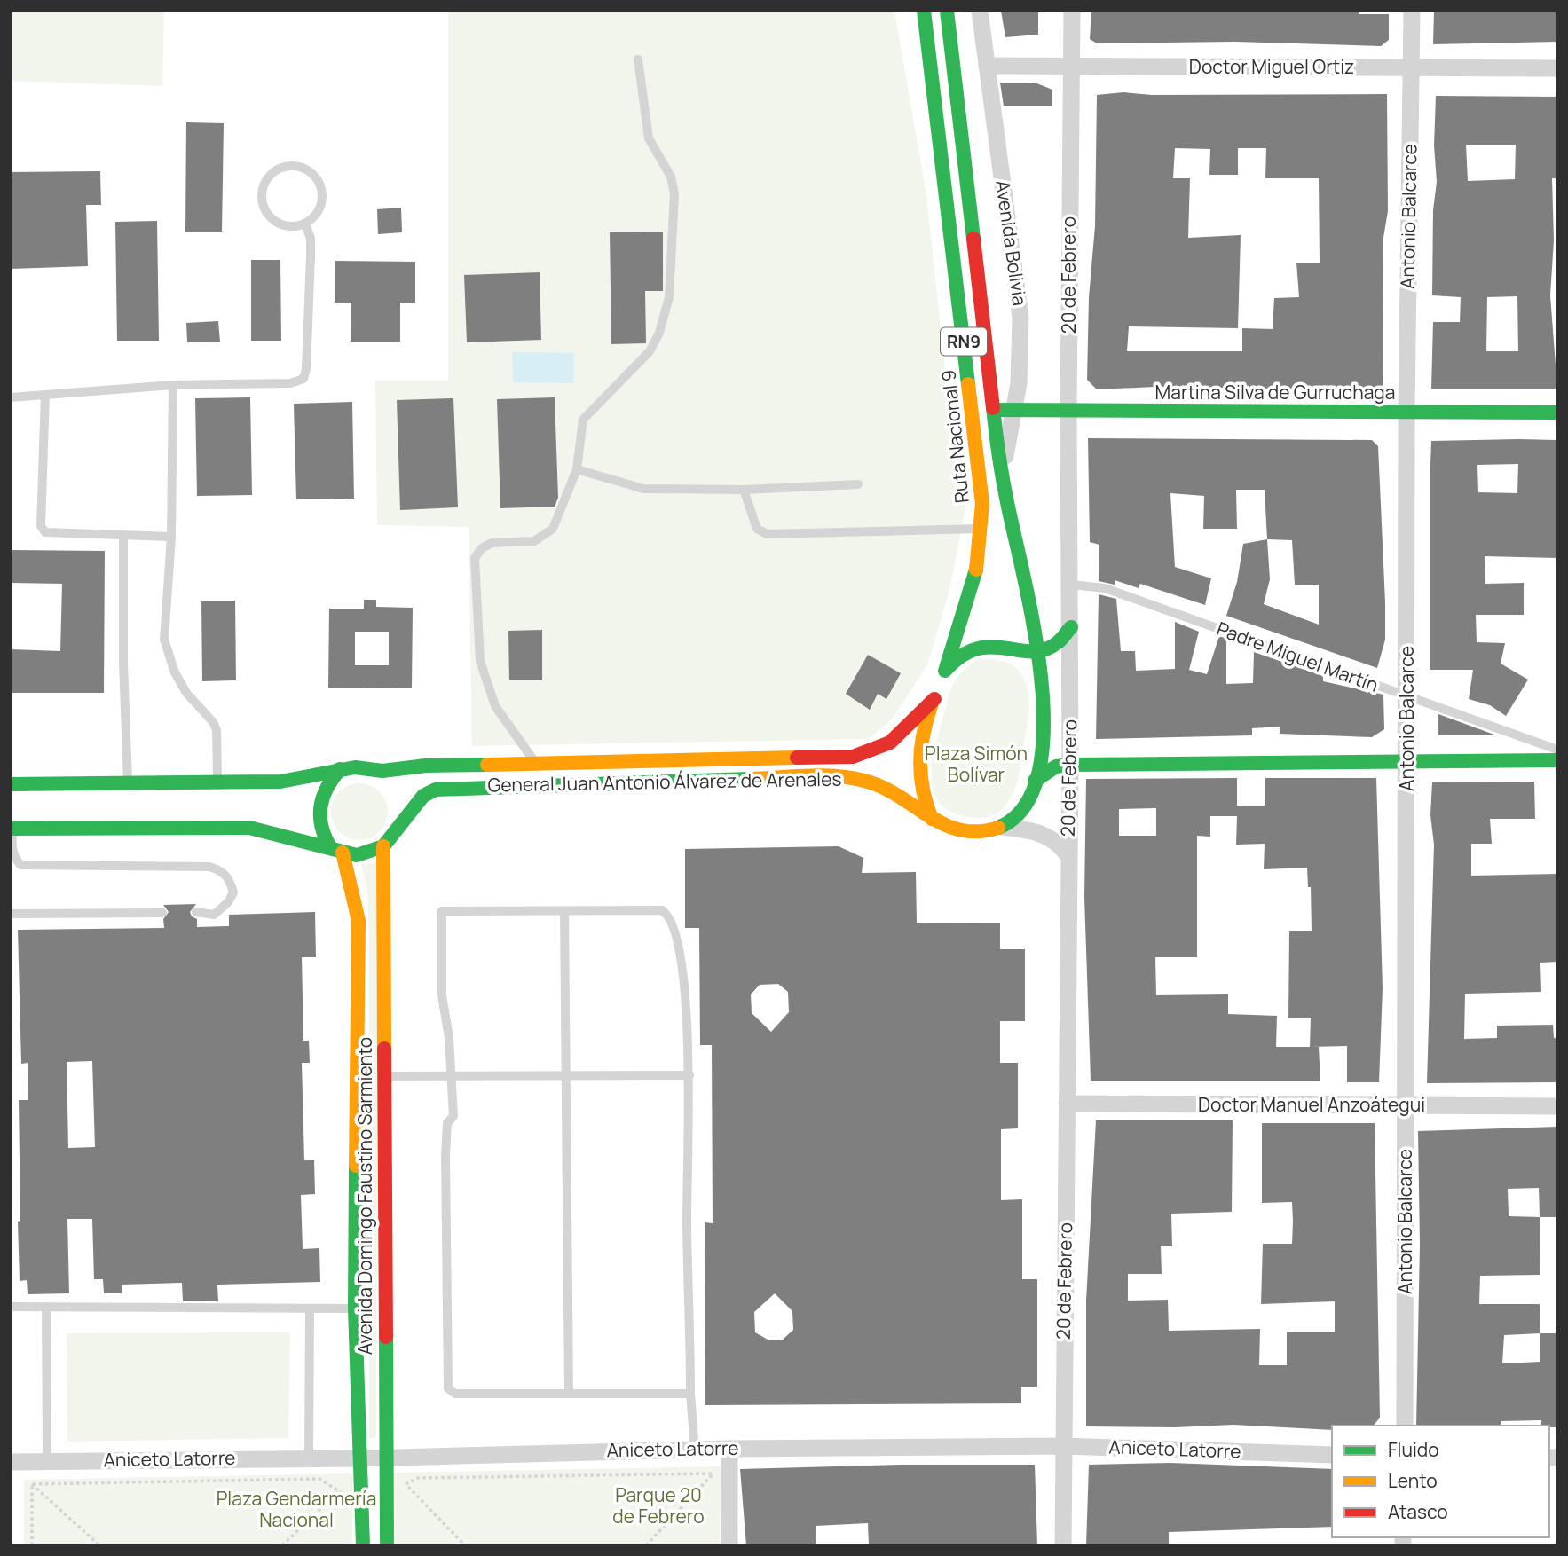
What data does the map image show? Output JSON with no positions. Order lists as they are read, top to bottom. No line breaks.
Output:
{"streets":{"main road":["RN9","Martina Silva de Gurruchaga","Ruta Nacional 9","General Juan Antonio Álvarez de Arenales","Avenida Domingo Faustino Sarmiento"],"street":["Doctor Miguel Ortiz","Antonio Balcarce","Avenida Bolivia","20 de Febrero","Doctor Manuel Anzoátegui","Aniceto Latorre"],"lane":["Padre Miguel Martín"]},"crossings":[["Doctor Miguel Ortiz","Antonio Balcarce"],["Doctor Miguel Ortiz","Avenida Bolivia"],["Doctor Miguel Ortiz","20 de Febrero"],["Antonio Balcarce","Martina Silva de Gurruchaga"],["Antonio Balcarce","Padre Miguel Martín"],["Antonio Balcarce","Doctor Manuel Anzoátegui"],["Avenida Bolivia","RN9"],["Avenida Bolivia","Martina Silva de Gurruchaga"],["20 de Febrero","Martina Silva de Gurruchaga"],["20 de Febrero","Padre Miguel Martín"],["20 de Febrero","General Juan Antonio Álvarez de Arenales"],["20 de Febrero","Doctor Manuel Anzoátegui"],["20 de Febrero","Aniceto Latorre"],["RN9","Martina Silva de Gurruchaga"],["RN9","Ruta Nacional 9"],["RN9","General Juan Antonio Álvarez de Arenales"],["Ruta Nacional 9","General Juan Antonio Álvarez de Arenales"],["General Juan Antonio Álvarez de Arenales","Avenida Domingo Faustino Sarmiento"],["Avenida Domingo Faustino Sarmiento","Aniceto Latorre"]],"parks":["Plaza Simón Bolívar","Parque 20 de Febrero","Plaza Gendarmería Nacional"],"legend":["Fluido","Lento","Atasco"]}
